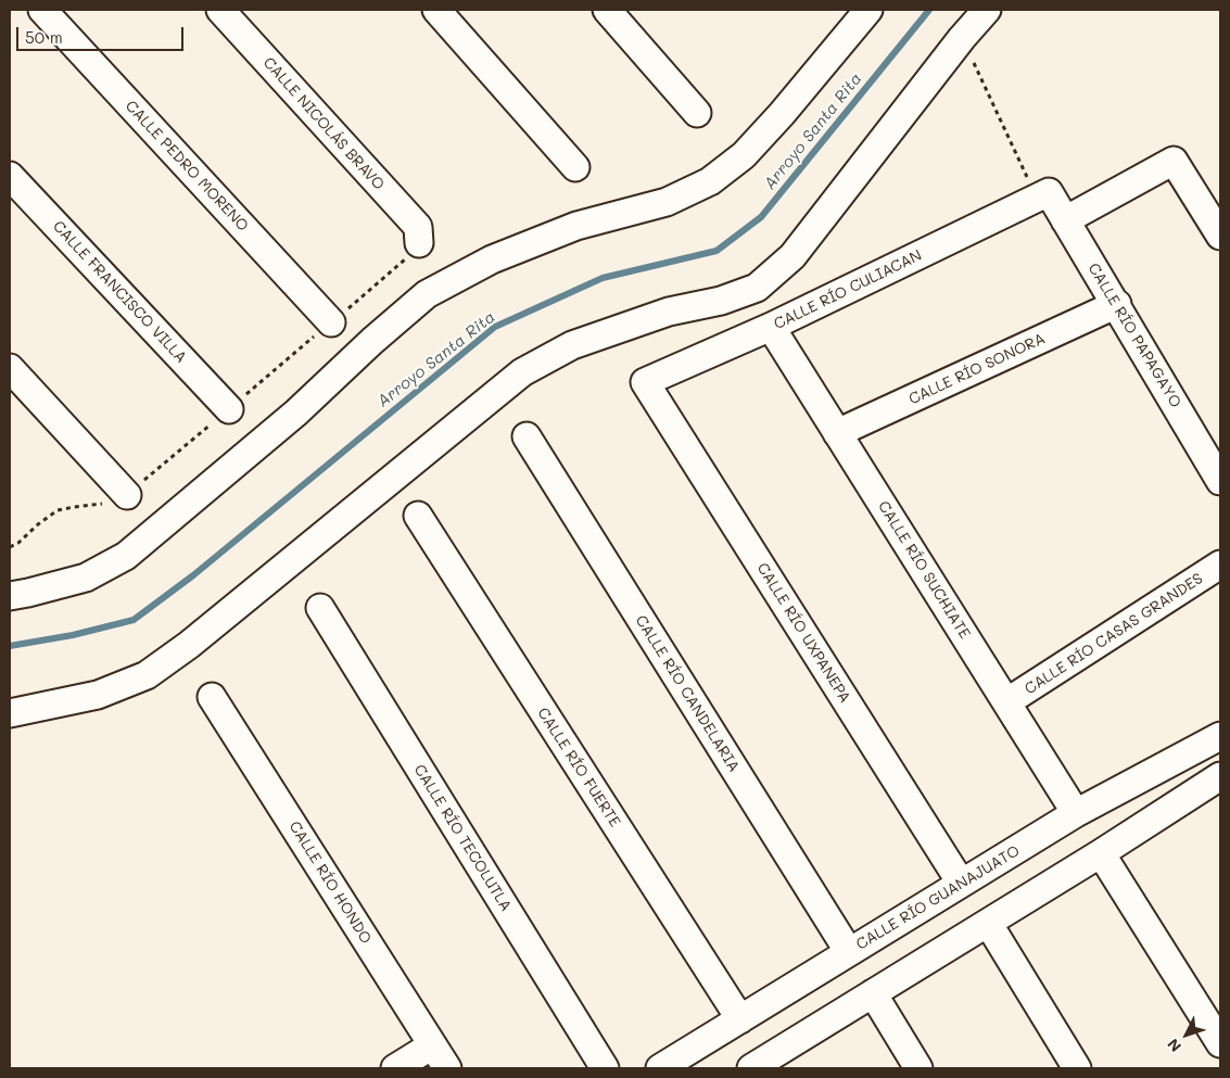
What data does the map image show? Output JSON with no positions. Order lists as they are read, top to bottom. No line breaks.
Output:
{"streets":{"street":["CALLE NICOLÁS BRAVO","CALLE PEDRO MORENO","CALLE RÍO CULIACAN","CALLE FRANCISCO VILLA","CALLE RÍO PAPAGAYO","CALLE RÍO SONORA","CALLE RÍO SUCHIATE","CALLE RÍO UXPANEPA","CALLE RÍO CASAS GRANDES","CALLE RÍO CANDELARIA","CALLE RÍO FUERTE","CALLE RÍO TECOLUTLA","CALLE RÍO HONDO","CALLE RÍO GUANAJUATO"]},"crossings":[["CALLE RÍO CULIACAN","CALLE RÍO PAPAGAYO"],["CALLE RÍO CULIACAN","CALLE RÍO SUCHIATE"],["CALLE RÍO CULIACAN","CALLE RÍO UXPANEPA"],["CALLE RÍO PAPAGAYO","CALLE RÍO SONORA"],["CALLE RÍO SONORA","CALLE RÍO SUCHIATE"],["CALLE RÍO SUCHIATE","CALLE RÍO CASAS GRANDES"],["CALLE RÍO SUCHIATE","CALLE RÍO GUANAJUATO"],["CALLE RÍO UXPANEPA","CALLE RÍO GUANAJUATO"],["CALLE RÍO CANDELARIA","CALLE RÍO GUANAJUATO"],["CALLE RÍO FUERTE","CALLE RÍO GUANAJUATO"]],"water":["Arroyo Santa Rita"],"scale_bar":"50 m","north":"bottom left"}
